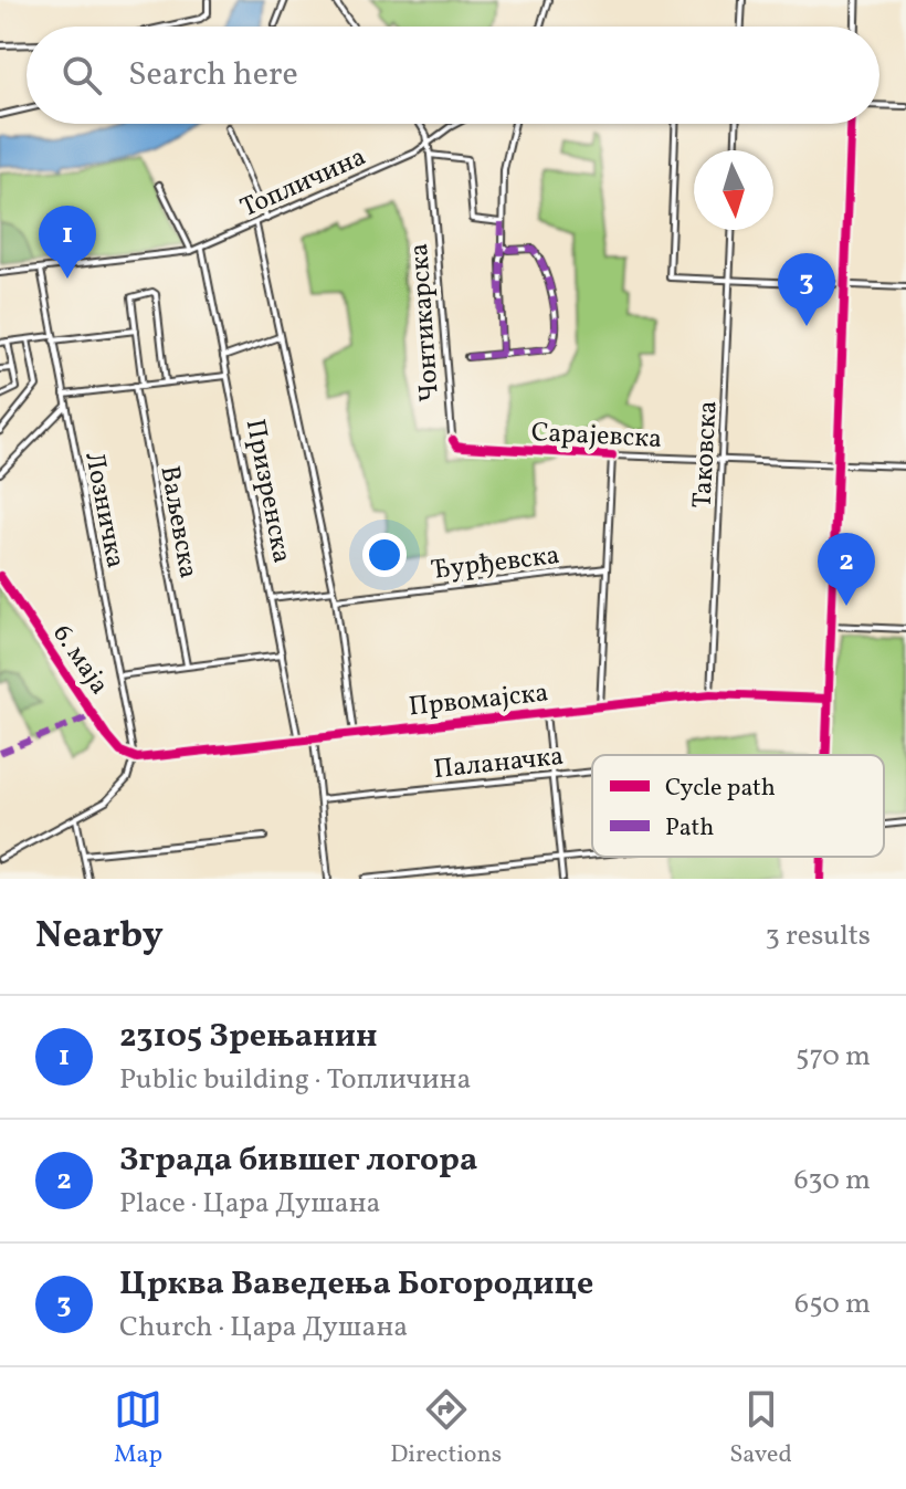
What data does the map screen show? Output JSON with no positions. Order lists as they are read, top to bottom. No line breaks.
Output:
{"streets":{"street":["Топличина","Чонтикарска","Сарајевска","Таковска","Призренска","Лозничка","Ваљевска","Ђурђевска","6. маја","Првомајска","Паланачка"]},"crossings":[["Топличина","Чонтикарска"],["Топличина","Призренска"],["Топличина","Лозничка"],["Чонтикарска","Сарајевска"],["Сарајевска","Таковска"],["Таковска","Првомајска"],["Призренска","Првомајска"],["Лозничка","6. маја"],["Лозничка","Првомајска"],["6. маја","Првомајска"]],"legend":["Cycle path","Path"],"north":"bottom","page":{"search":"Search here","pins":["1","3","2"],"heading":["Nearby","3 results"],"list":[{"mark":"1","name":"23105 Зрењанин","note":"Public building · Топличина","value":"570 m"},{"mark":"2","name":"Зграда бившег логора","note":"Place · Цара Душана","value":"630 m"},{"mark":"3","name":"Црква Ваведења Богородице","note":"Church · Цара Душана","value":"650 m"}],"nav":["Map","Directions","Saved"]}}
